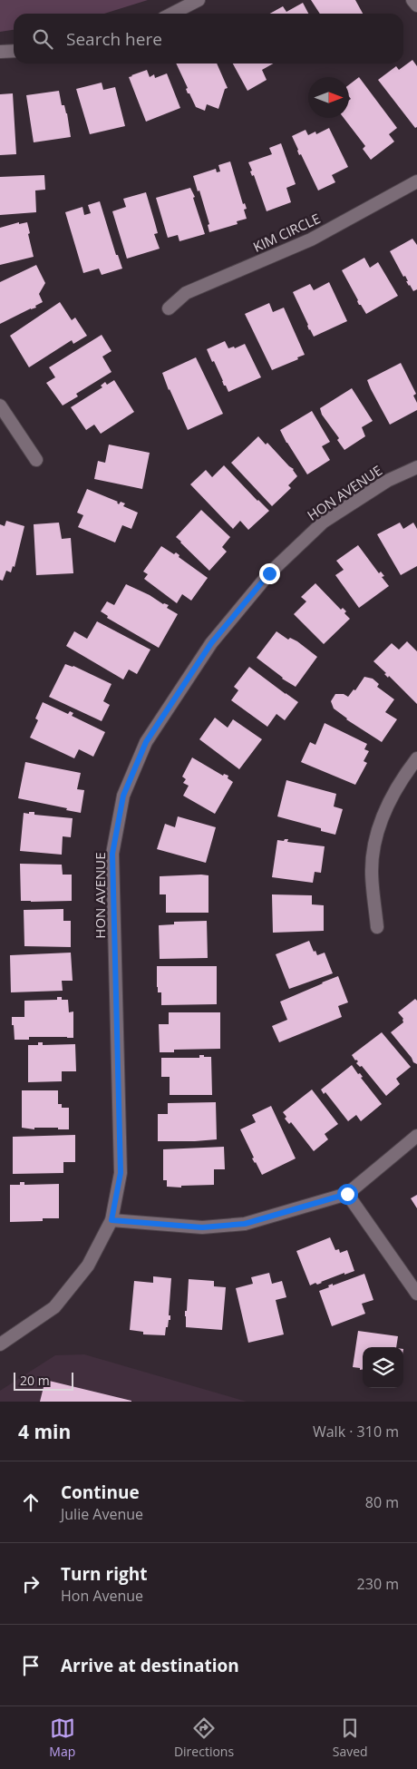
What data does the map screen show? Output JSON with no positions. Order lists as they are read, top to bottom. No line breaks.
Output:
{"streets":{"street":["KIM CIRCLE","HON AVENUE"]},"scale_bar":"20 m","north":"right","page":{"search":"Search here","scale":"20 m","heading":["4 min","Walk · 310 m"],"list":[["Continue","Julie Avenue","80 m"],["Turn right","Hon Avenue","230 m"],"Arrive at destination"],"nav":["Map","Directions","Saved"]}}
